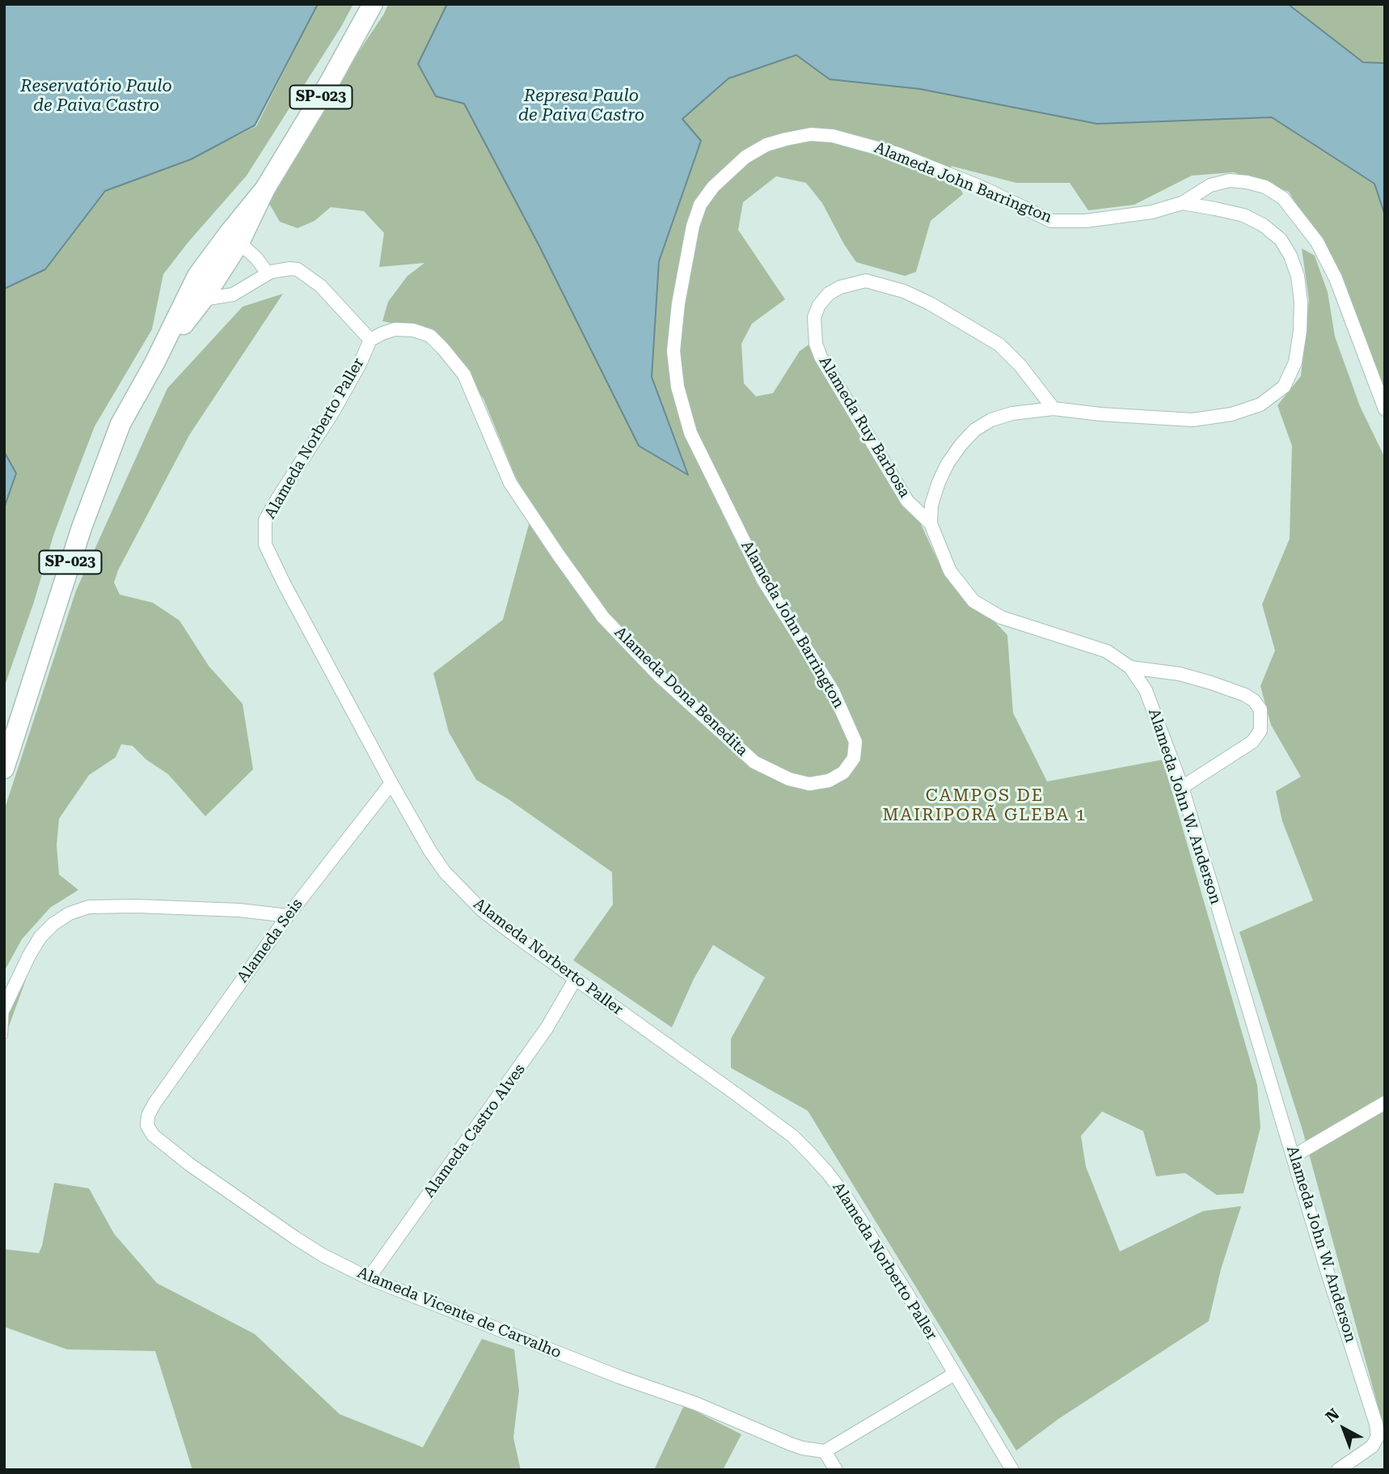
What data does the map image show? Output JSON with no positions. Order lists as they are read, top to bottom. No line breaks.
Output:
{"streets":{"main road":["SP-023"],"street":["Alameda John Barrington","Alameda Ruy Barbosa","Alameda Norberto Paller","Alameda Dona Benedita","Alameda John W. Anderson","Alameda Seis","Alameda Castro Alves","Alameda Vicente de Carvalho"]},"crossings":[["SP-023","Alameda Norberto Paller"],["Alameda John Barrington","Alameda Dona Benedita"],["Alameda John Barrington","Alameda John W. Anderson"],["Alameda Ruy Barbosa","Alameda John W. Anderson"],["Alameda Norberto Paller","Alameda Dona Benedita"],["Alameda Norberto Paller","Alameda Seis"],["Alameda Norberto Paller","Alameda Castro Alves"],["Alameda Seis","Alameda Vicente de Carvalho"],["Alameda Castro Alves","Alameda Vicente de Carvalho"]],"districts":["CAMPOS DE MAIRIPORÃ GLEBA 1"],"water":["Reservatório Paulo de Paiva Castro","Represa Paulo de Paiva Castro"],"north":"top left"}
